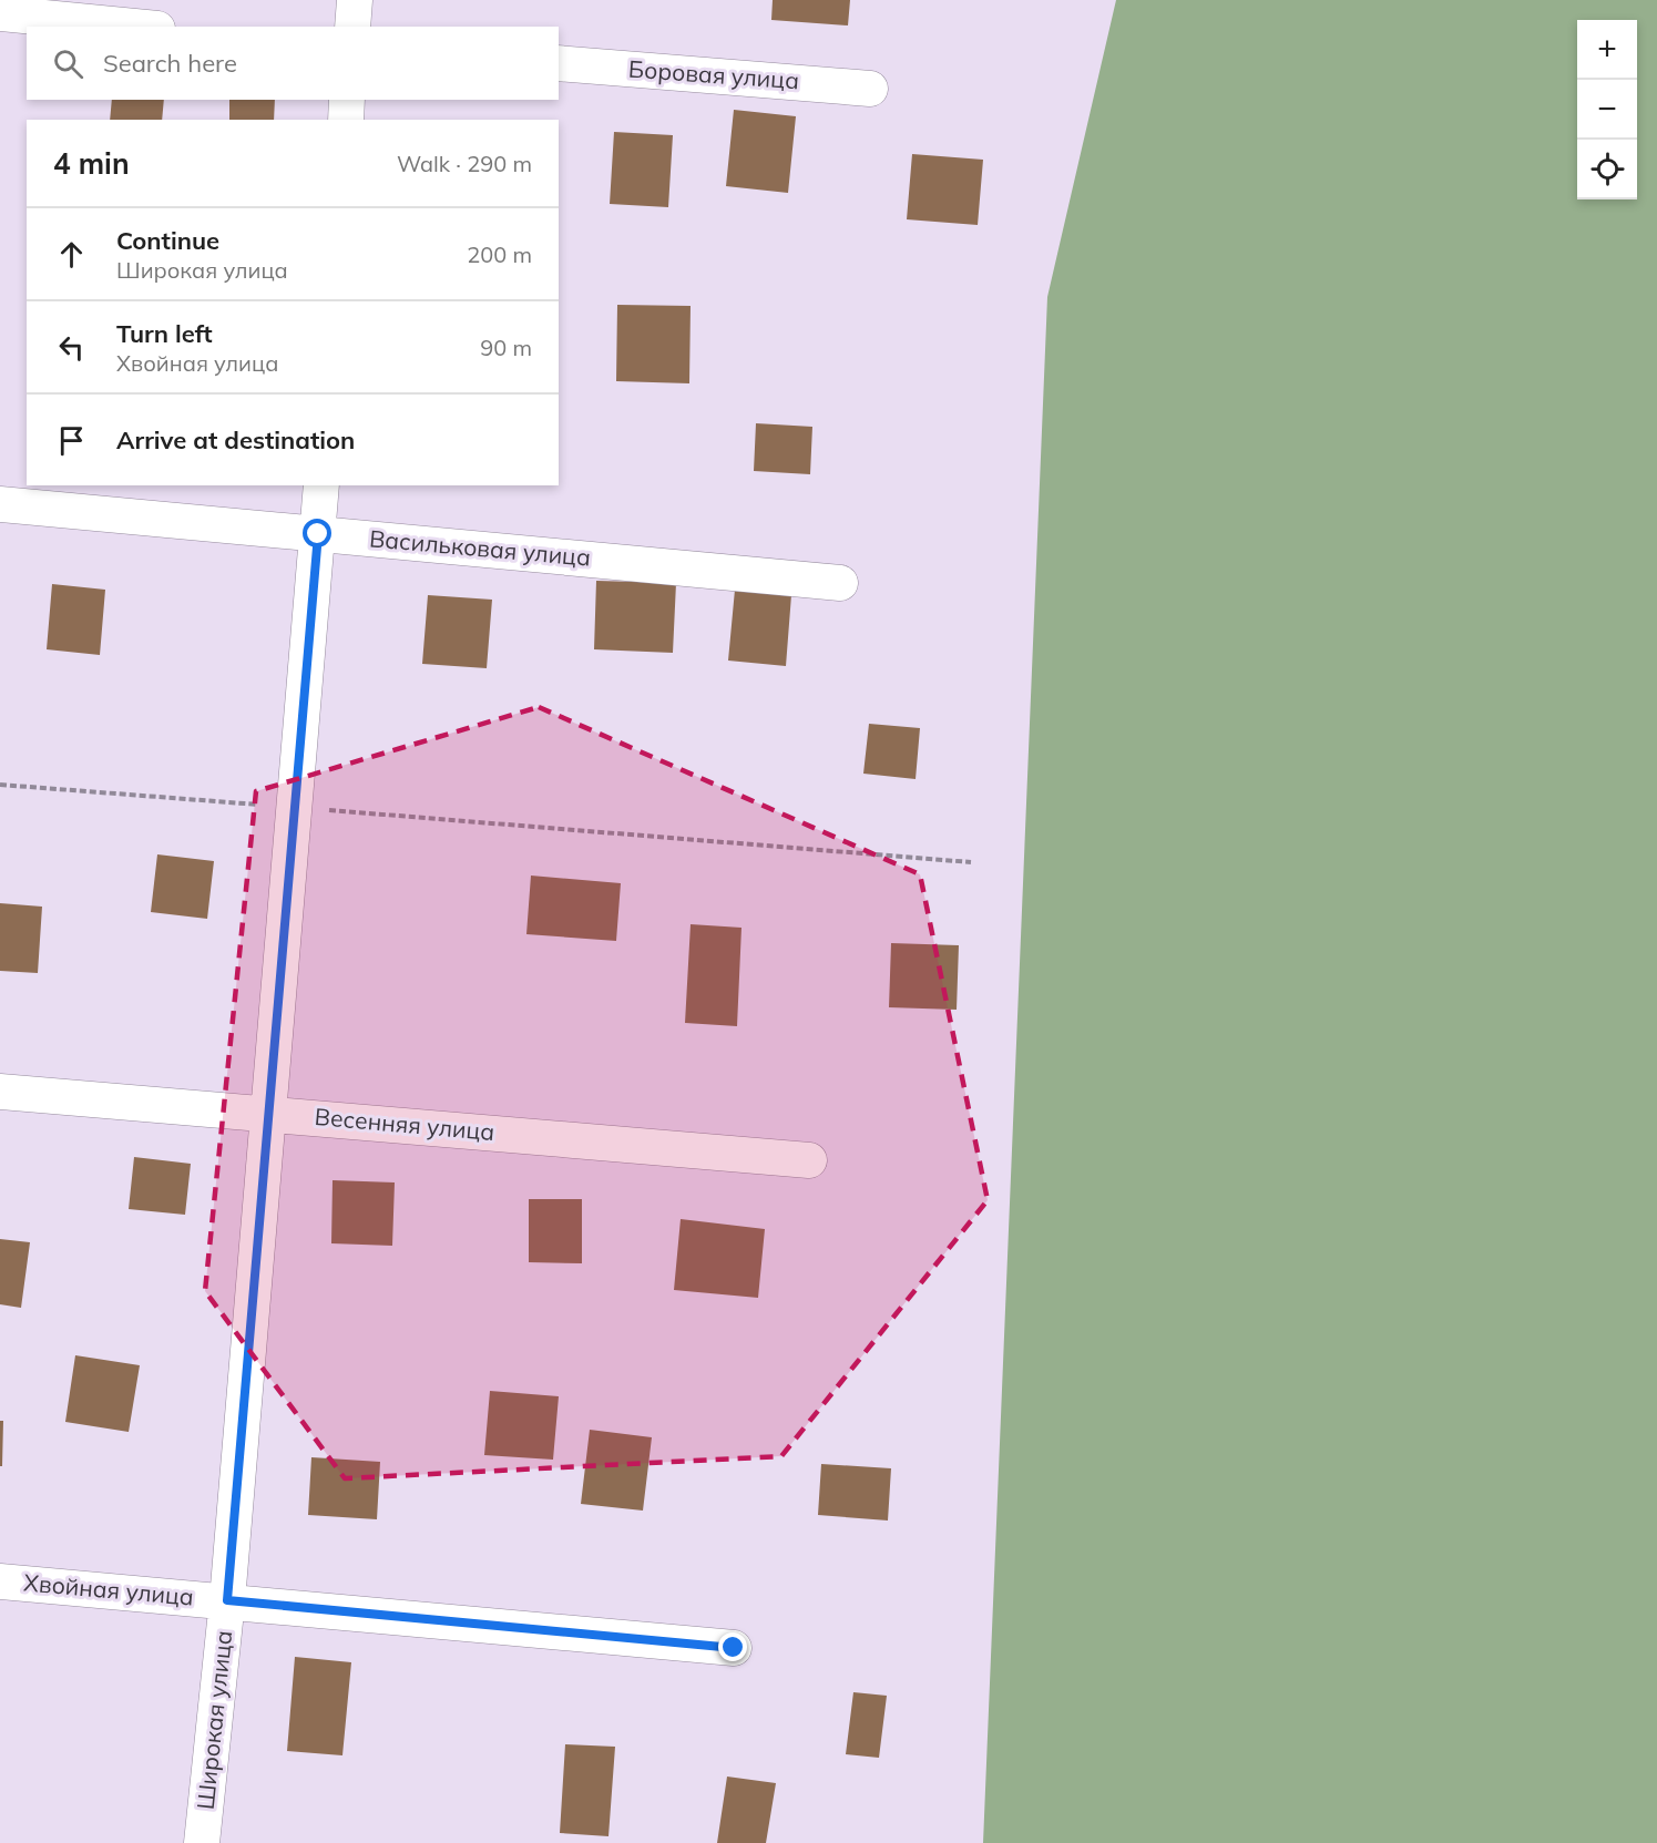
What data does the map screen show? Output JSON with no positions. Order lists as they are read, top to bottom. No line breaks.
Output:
{"streets":{"street":["Боровая улица","Васильковая улица","Весенняя улица","Хвойная улица","Широкая улица"]},"crossings":[["Васильковая улица","Широкая улица"],["Весенняя улица","Широкая улица"],["Хвойная улица","Широкая улица"]],"page":{"map_buttons":["+","−"],"search":"Search here","heading":["4 min","Walk · 290 m"],"list":[["Continue","Широкая улица","200 m"],["Turn left","Хвойная улица","90 m"],"Arrive at destination"]}}
